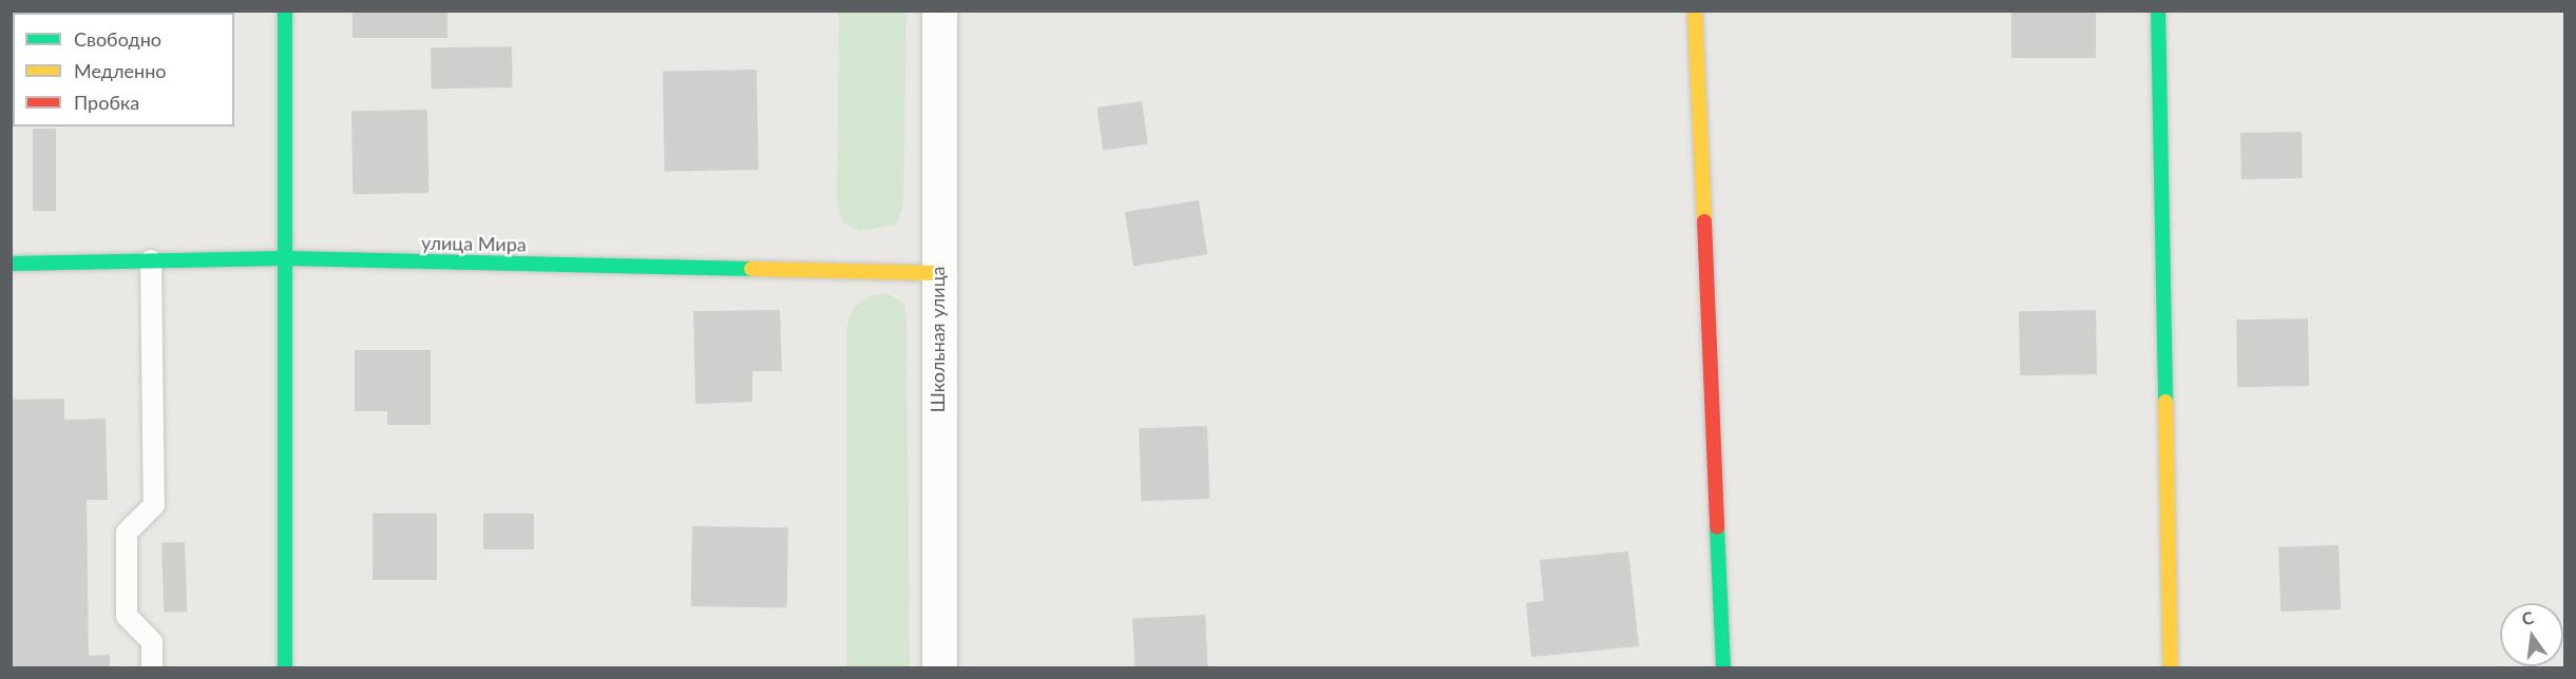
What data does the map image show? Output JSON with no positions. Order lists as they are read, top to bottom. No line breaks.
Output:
{"streets":{"street":["улица Мира","Школьная улица"]},"crossings":[["улица Мира","Школьная улица"]],"legend":["Свободно","Медленно","Пробка"],"north":"top"}
